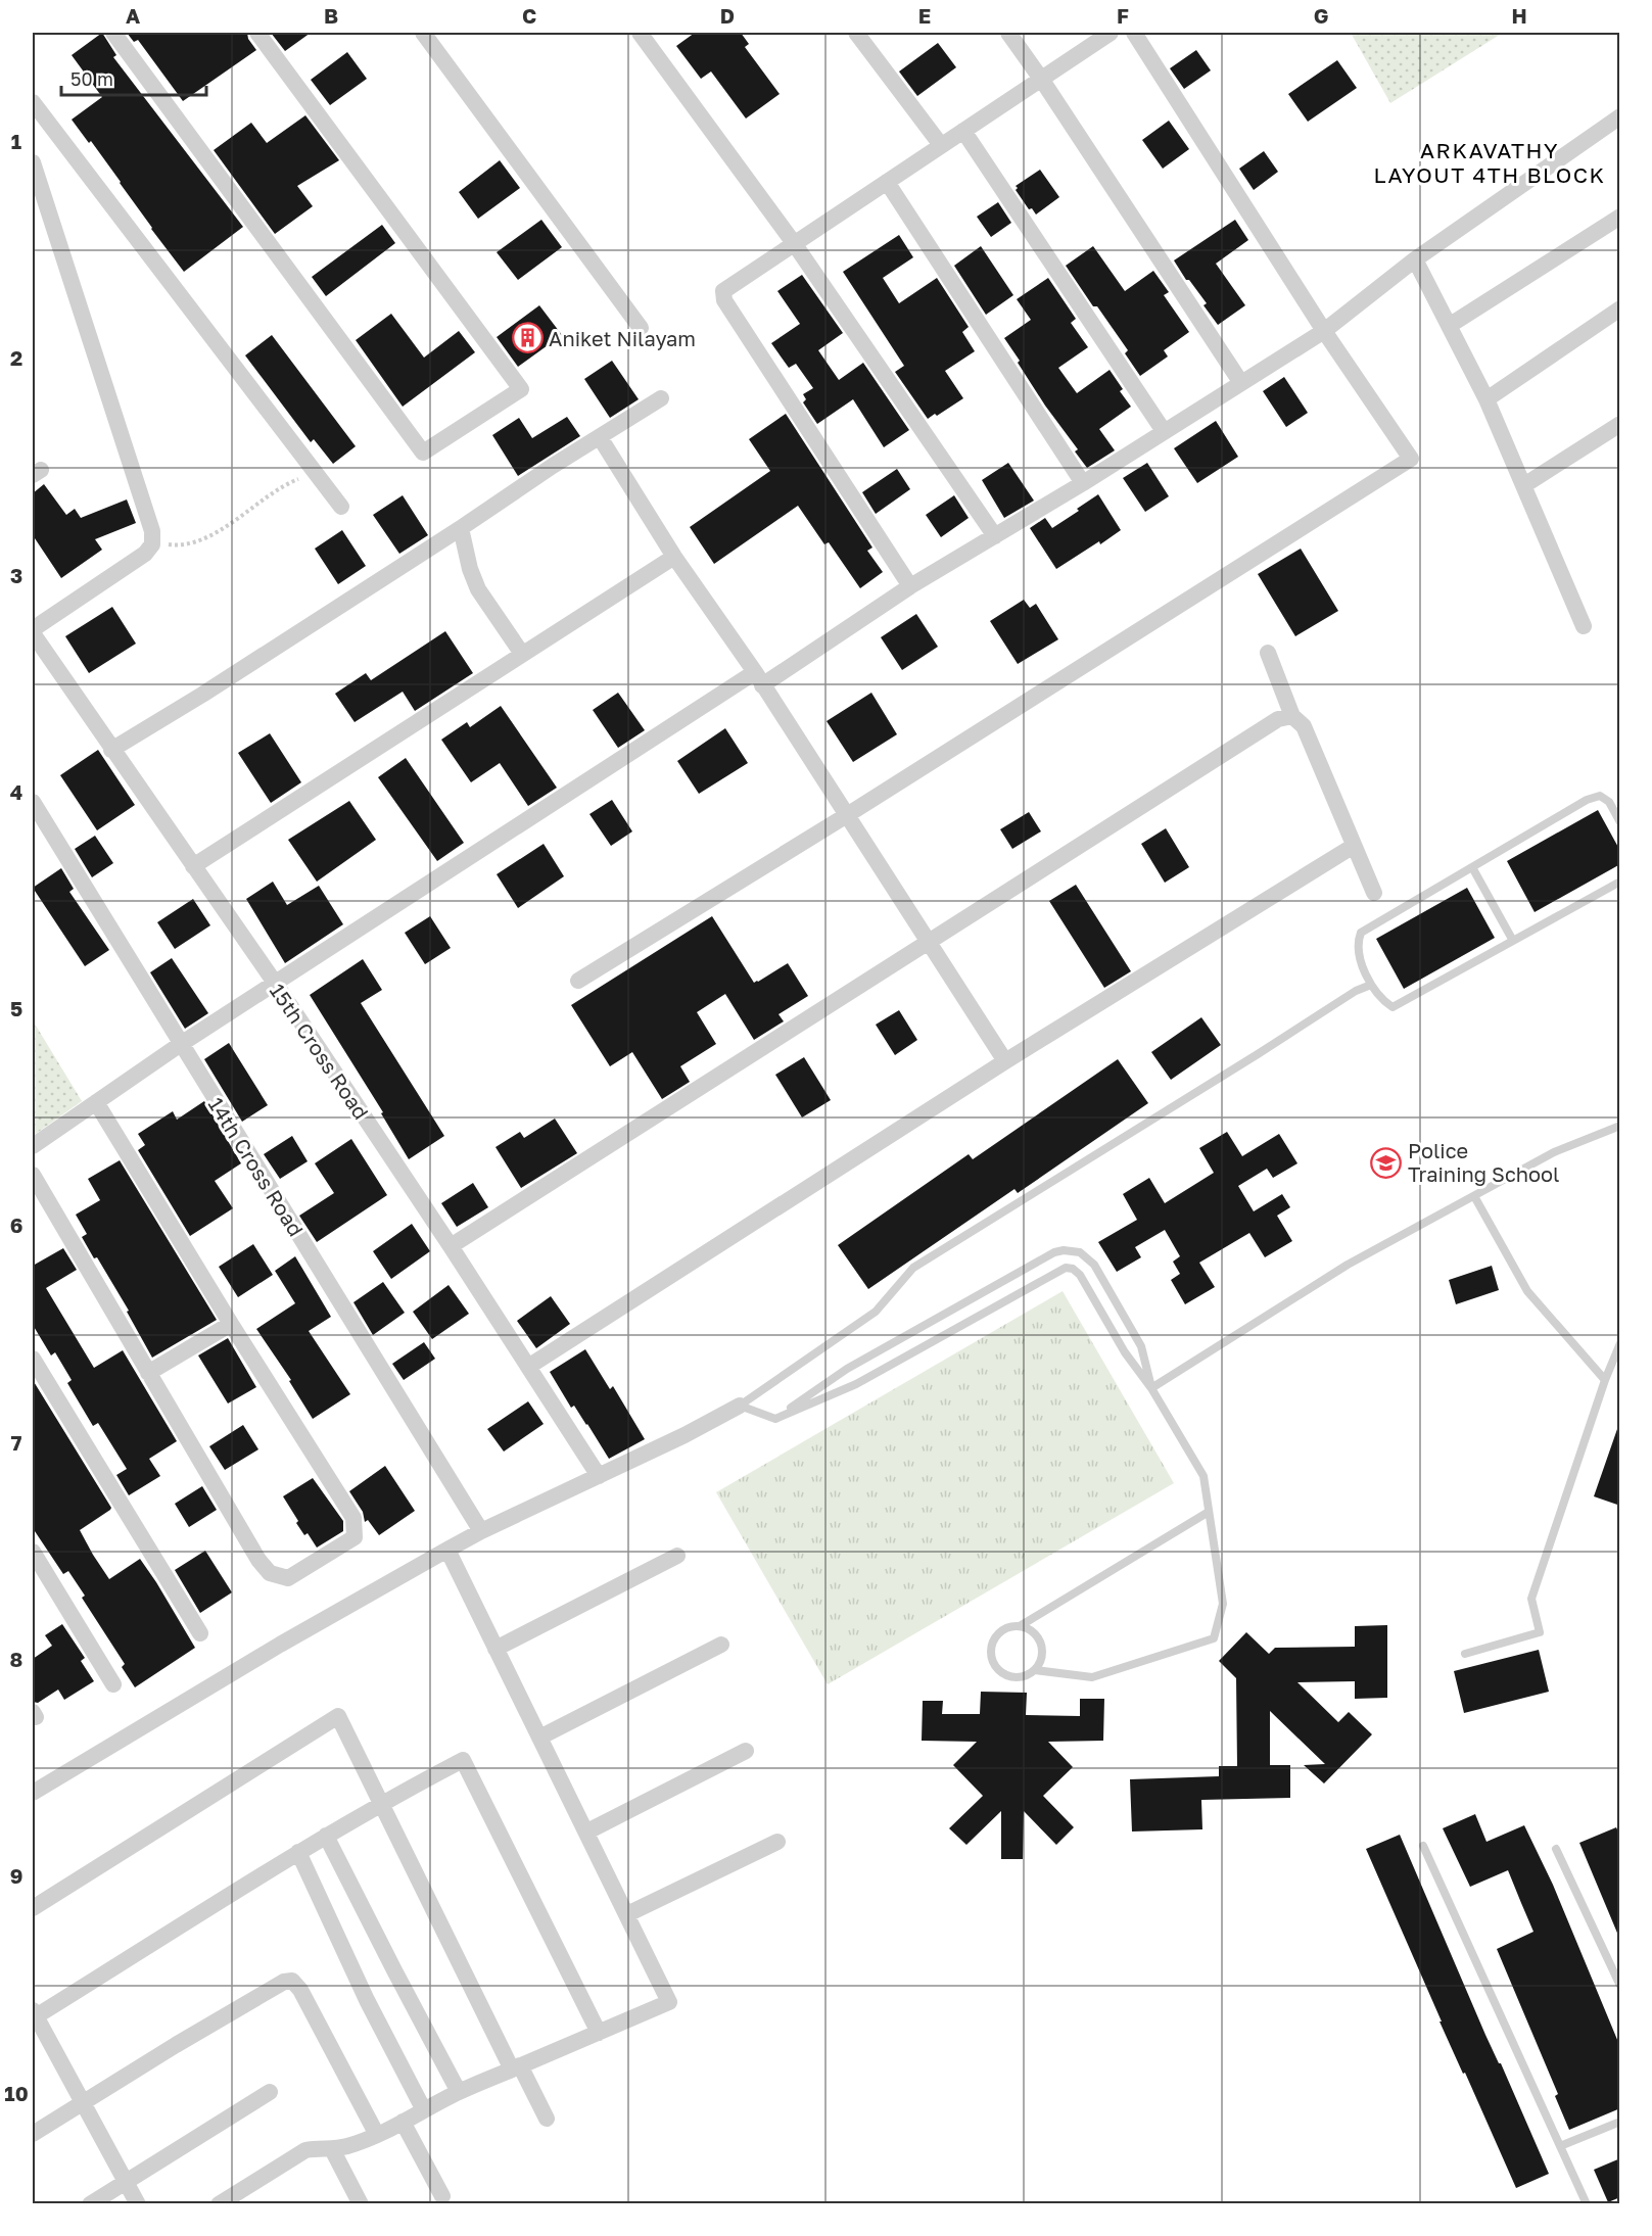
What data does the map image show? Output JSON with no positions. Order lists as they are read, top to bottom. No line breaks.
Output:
{"streets":{"street":["15th Cross Road","14th Cross Road"]},"districts":["ARKAVATHY LAYOUT 4TH BLOCK"],"places":{"building":["Aniket Nilayam"],"school or university":["Police Training School"]},"scale_bar":"50 m","grid":{"columns":["A","B","C","D","E","F","G","H"],"rows":["1","2","3","4","5","6","7","8","9","10"]}}
